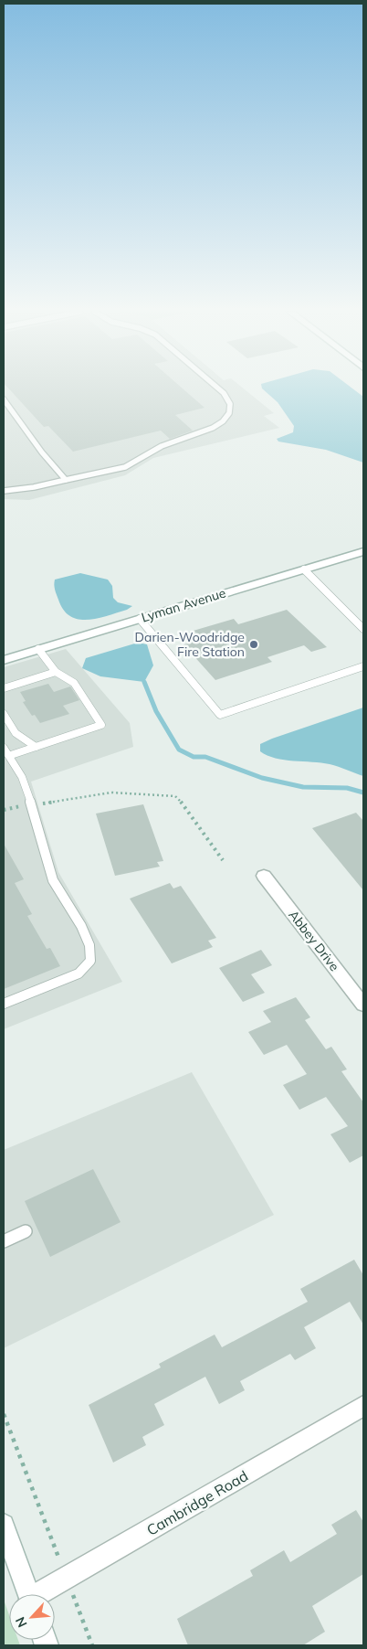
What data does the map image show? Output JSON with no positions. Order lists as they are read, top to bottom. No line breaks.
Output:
{"streets":{"street":["Lyman Avenue","Abbey Drive","Cambridge Road"]},"places":["Darien-Woodridge Fire Station"],"north":"bottom left"}
